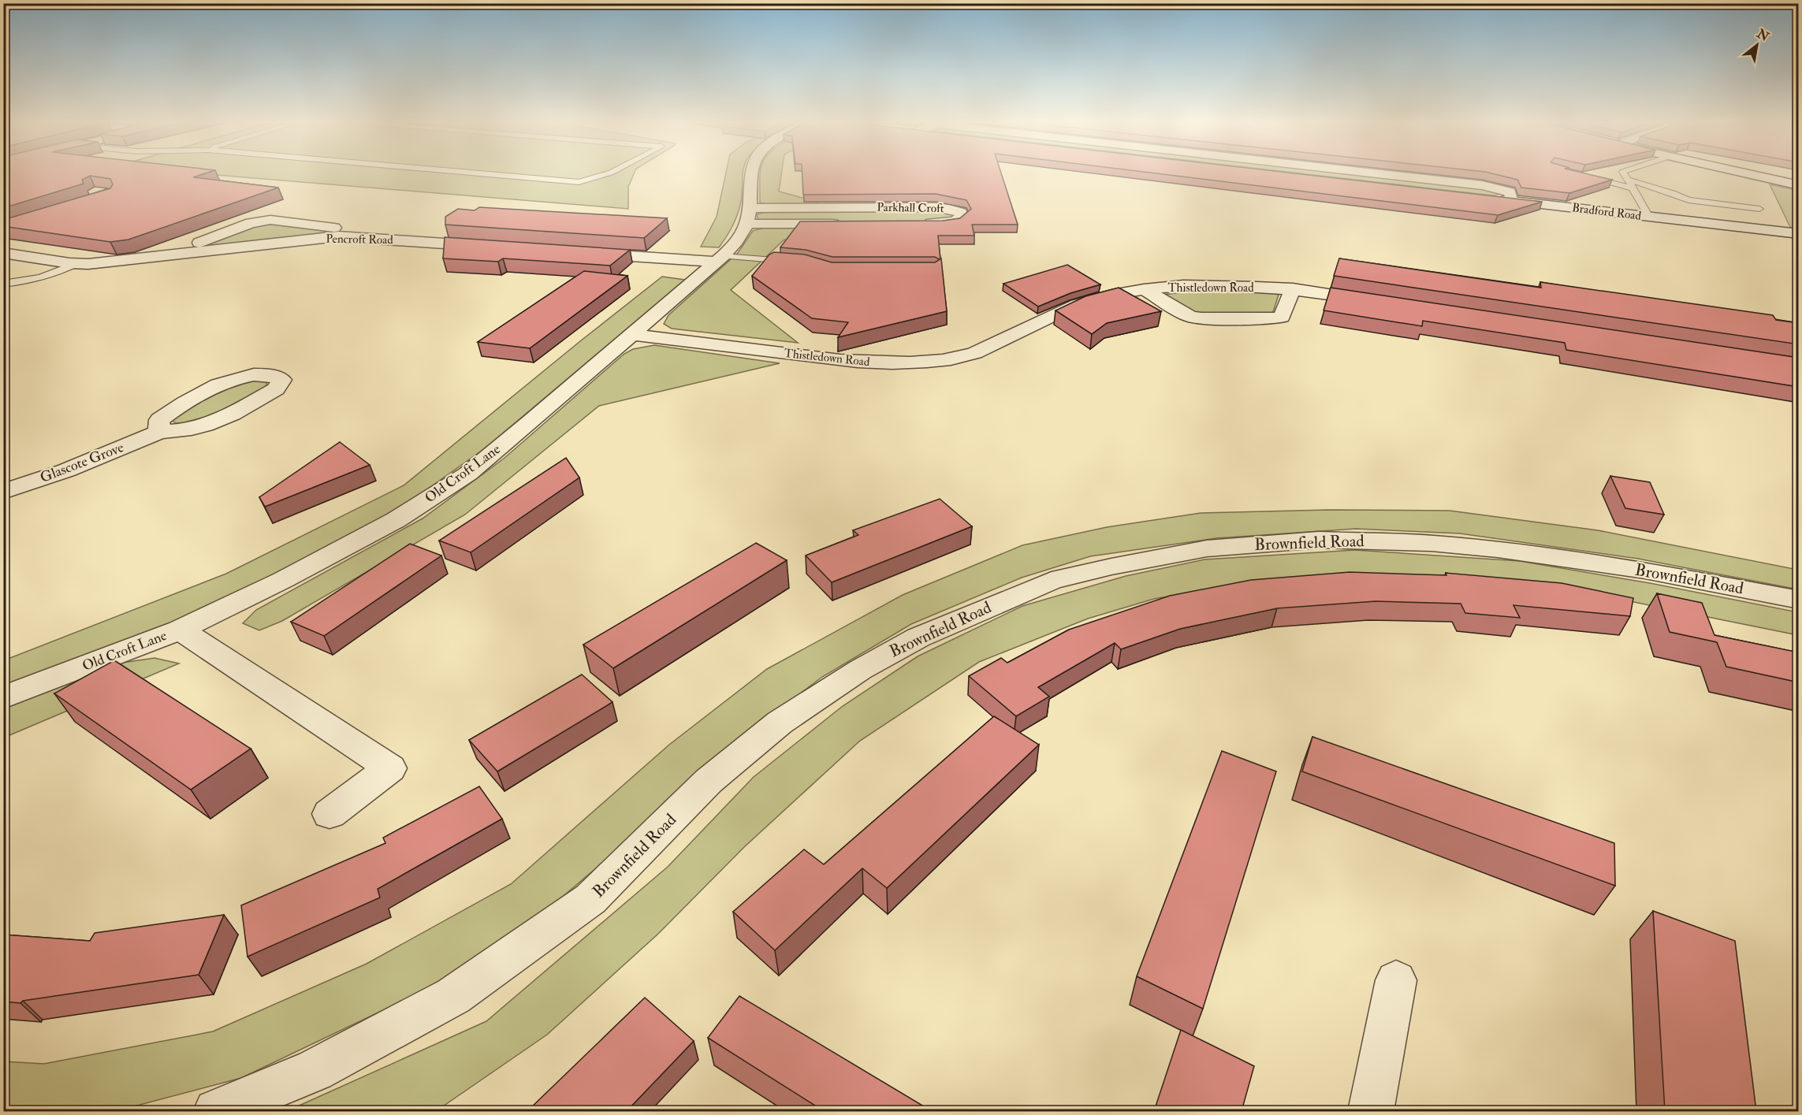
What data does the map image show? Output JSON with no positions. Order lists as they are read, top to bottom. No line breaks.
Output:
{"streets":{"street":["Parkhall Croft","Bradford Road","Pencroft Road","Thistledown Road","Glascote Grove","Old Croft Lane","Brownfield Road"]},"crossings":[["Parkhall Croft","Old Croft Lane"],["Thistledown Road","Old Croft Lane"]],"north":"top right"}
